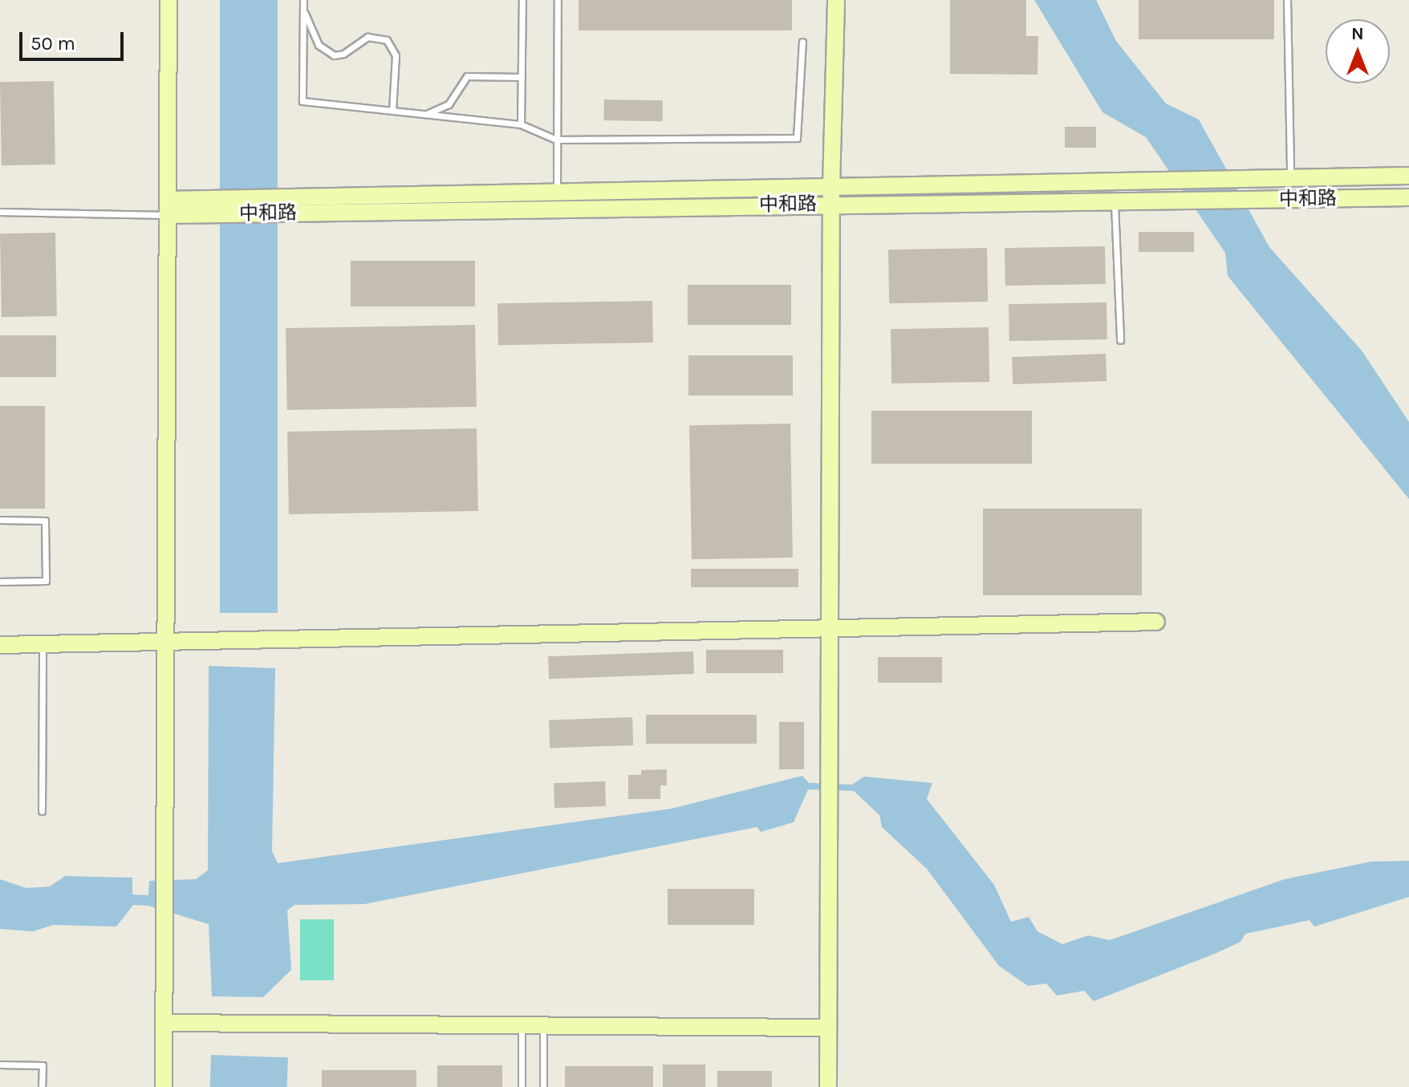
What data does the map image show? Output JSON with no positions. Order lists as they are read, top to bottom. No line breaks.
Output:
{"streets":{"main road":["中和路"]},"scale_bar":"50 m","north":"top"}
